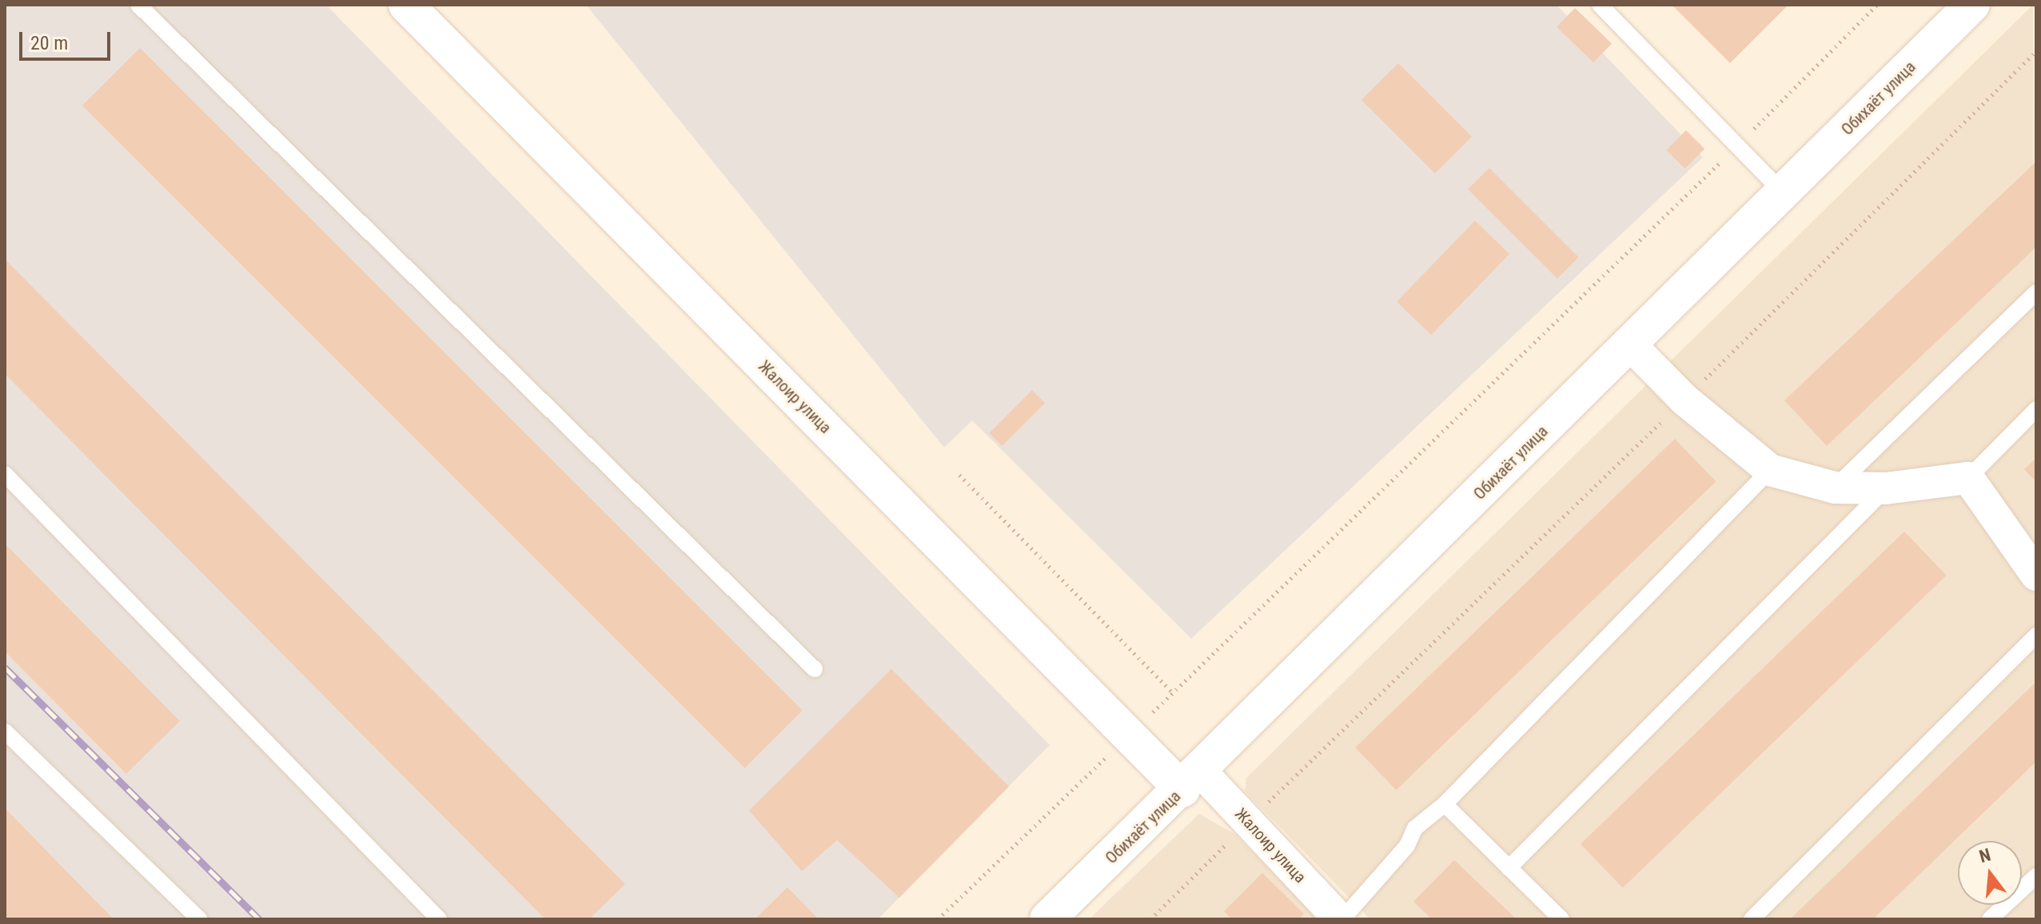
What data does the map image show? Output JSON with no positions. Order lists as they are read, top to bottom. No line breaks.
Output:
{"streets":{"street":["Обихаёт улица","Жалоир улица"]},"crossings":[["Обихаёт улица","Жалоир улица"]],"scale_bar":"20 m","north":"top"}
